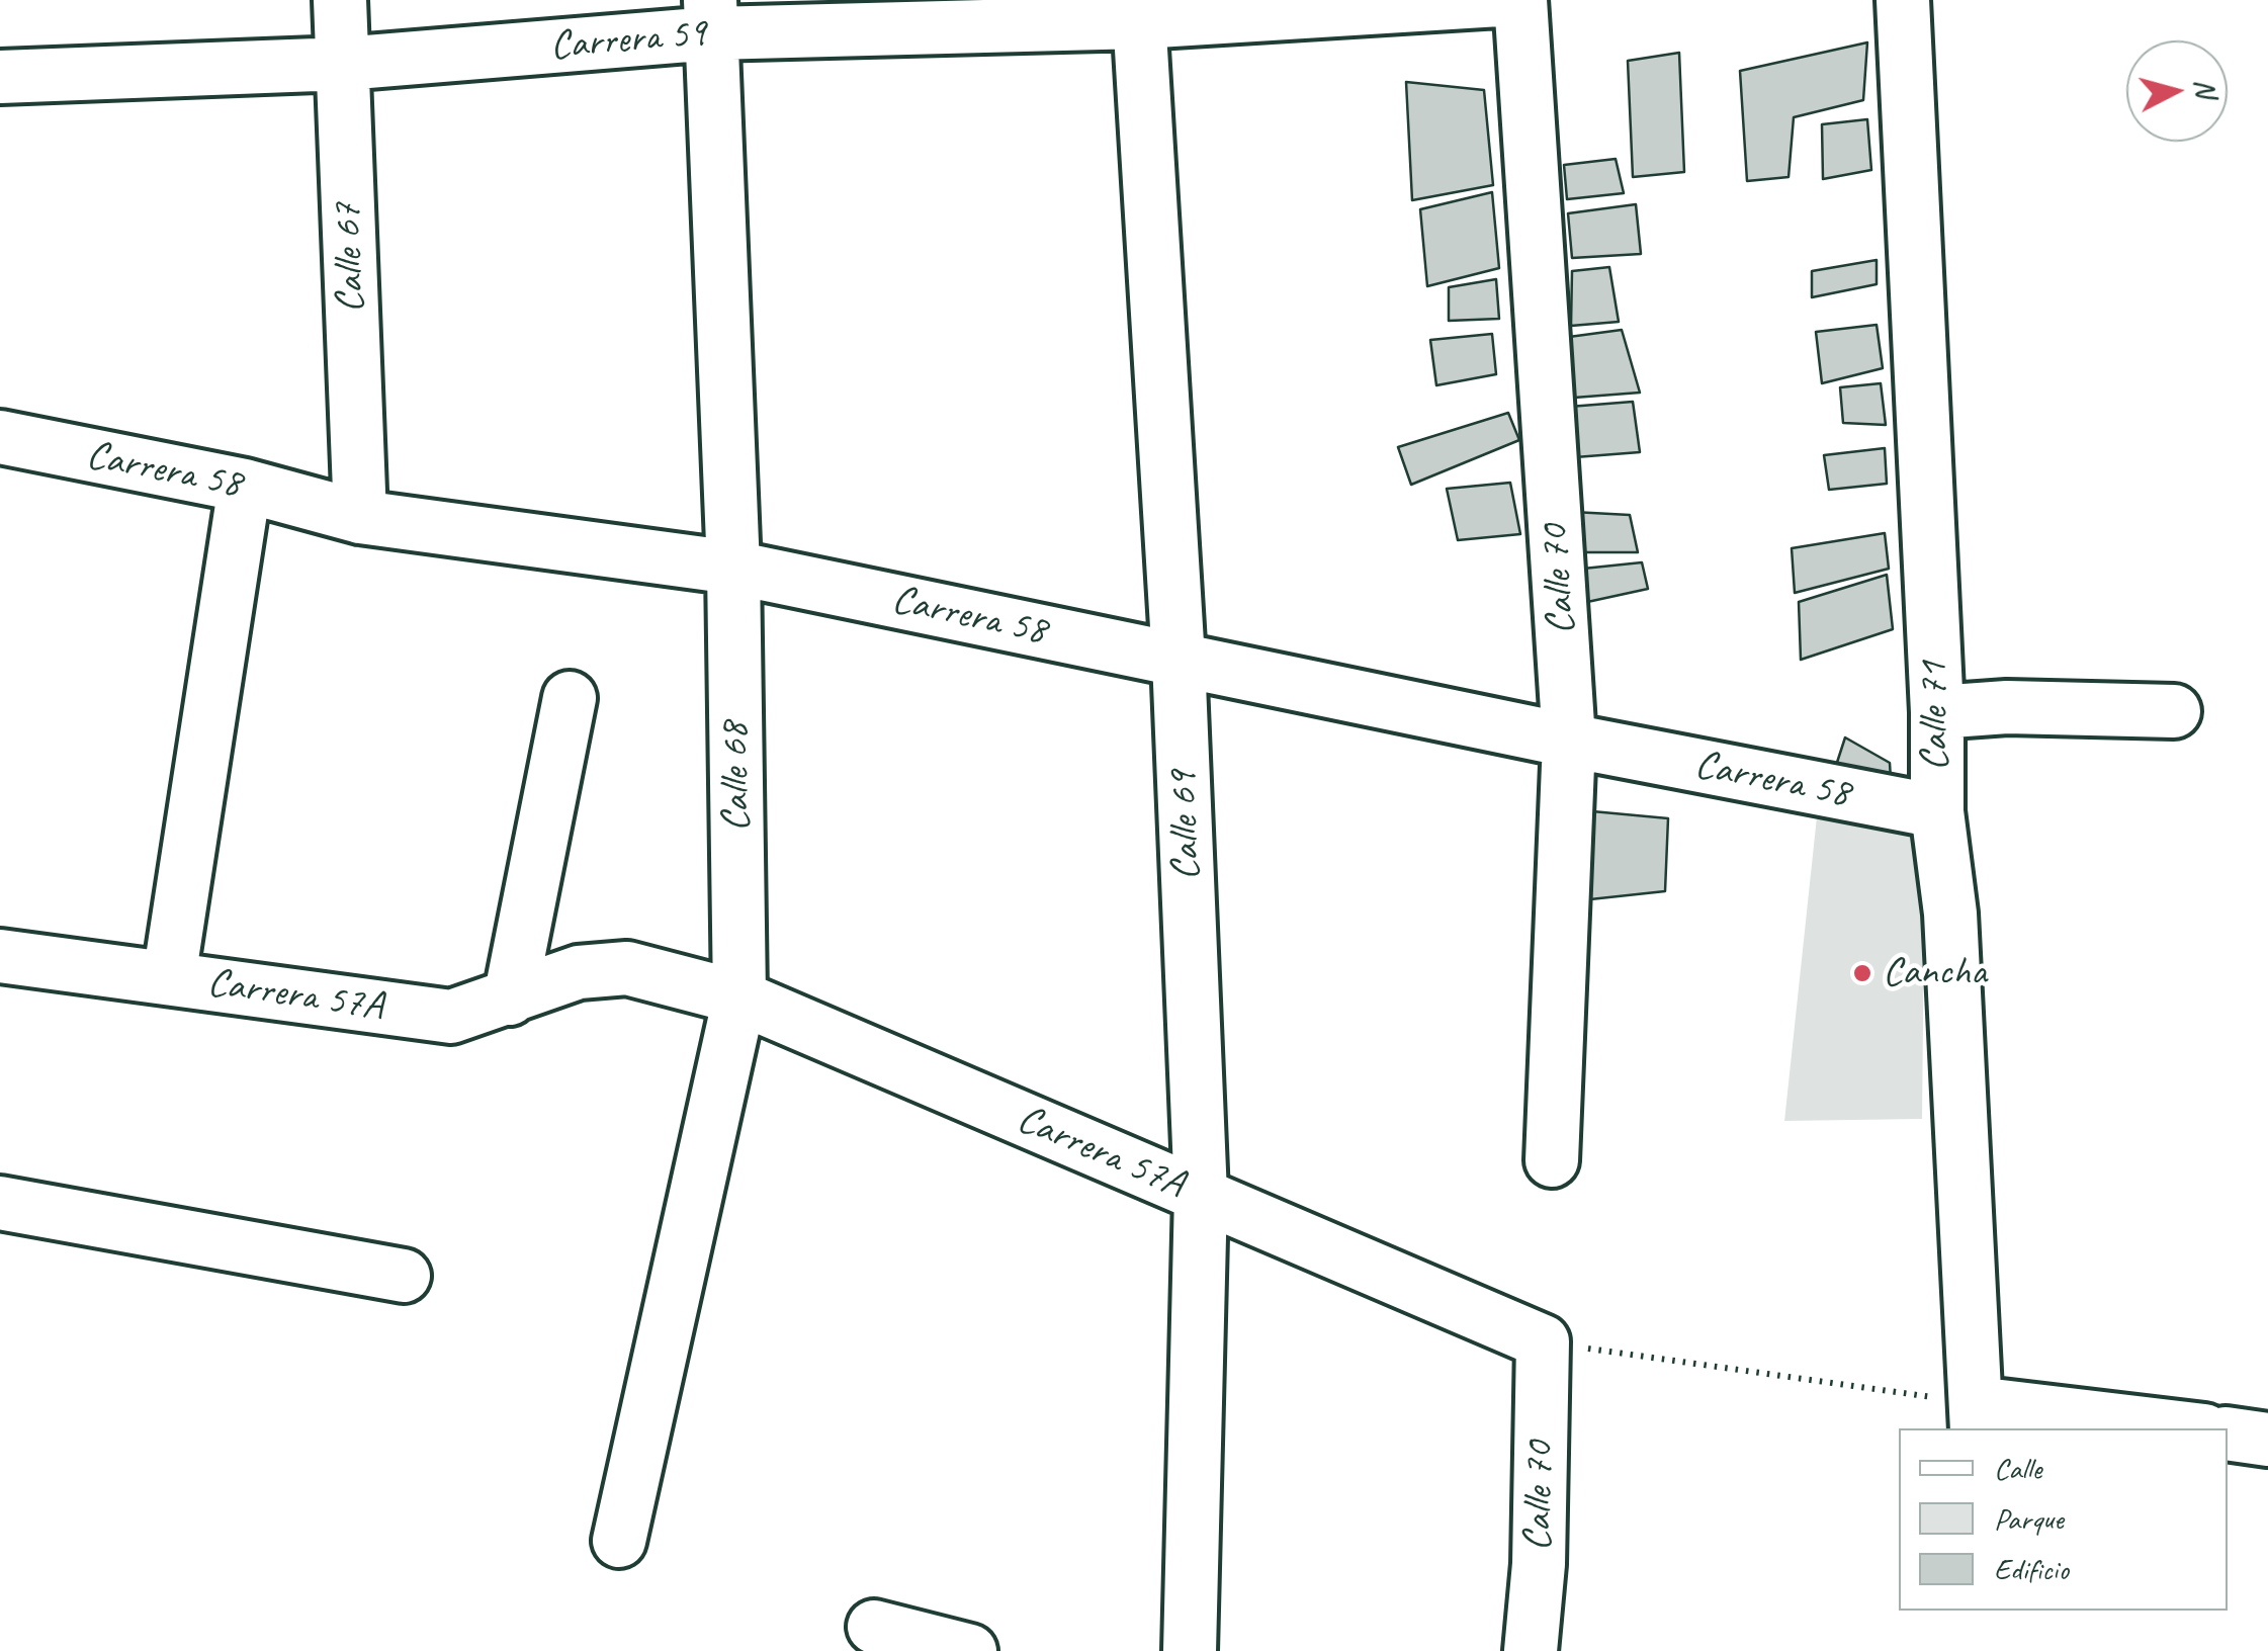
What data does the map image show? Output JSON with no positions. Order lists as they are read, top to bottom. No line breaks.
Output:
{"streets":{"street":["Carrera 59","Calle 67","Carrera 58","Calle 70","Calle 71","Calle 68","Calle 69","Carrera 57A"]},"crossings":[["Carrera 59","Calle 67"],["Carrera 59","Calle 68"],["Carrera 59","Calle 69"],["Calle 67","Carrera 58"],["Carrera 58","Calle 70"],["Carrera 58","Calle 71"],["Carrera 58","Calle 68"],["Carrera 58","Calle 69"],["Calle 70","Carrera 57A"],["Calle 68","Carrera 57A"],["Calle 69","Carrera 57A"]],"places":["Cancha"],"legend":["Calle","Parque","Edificio"],"north":"right"}
